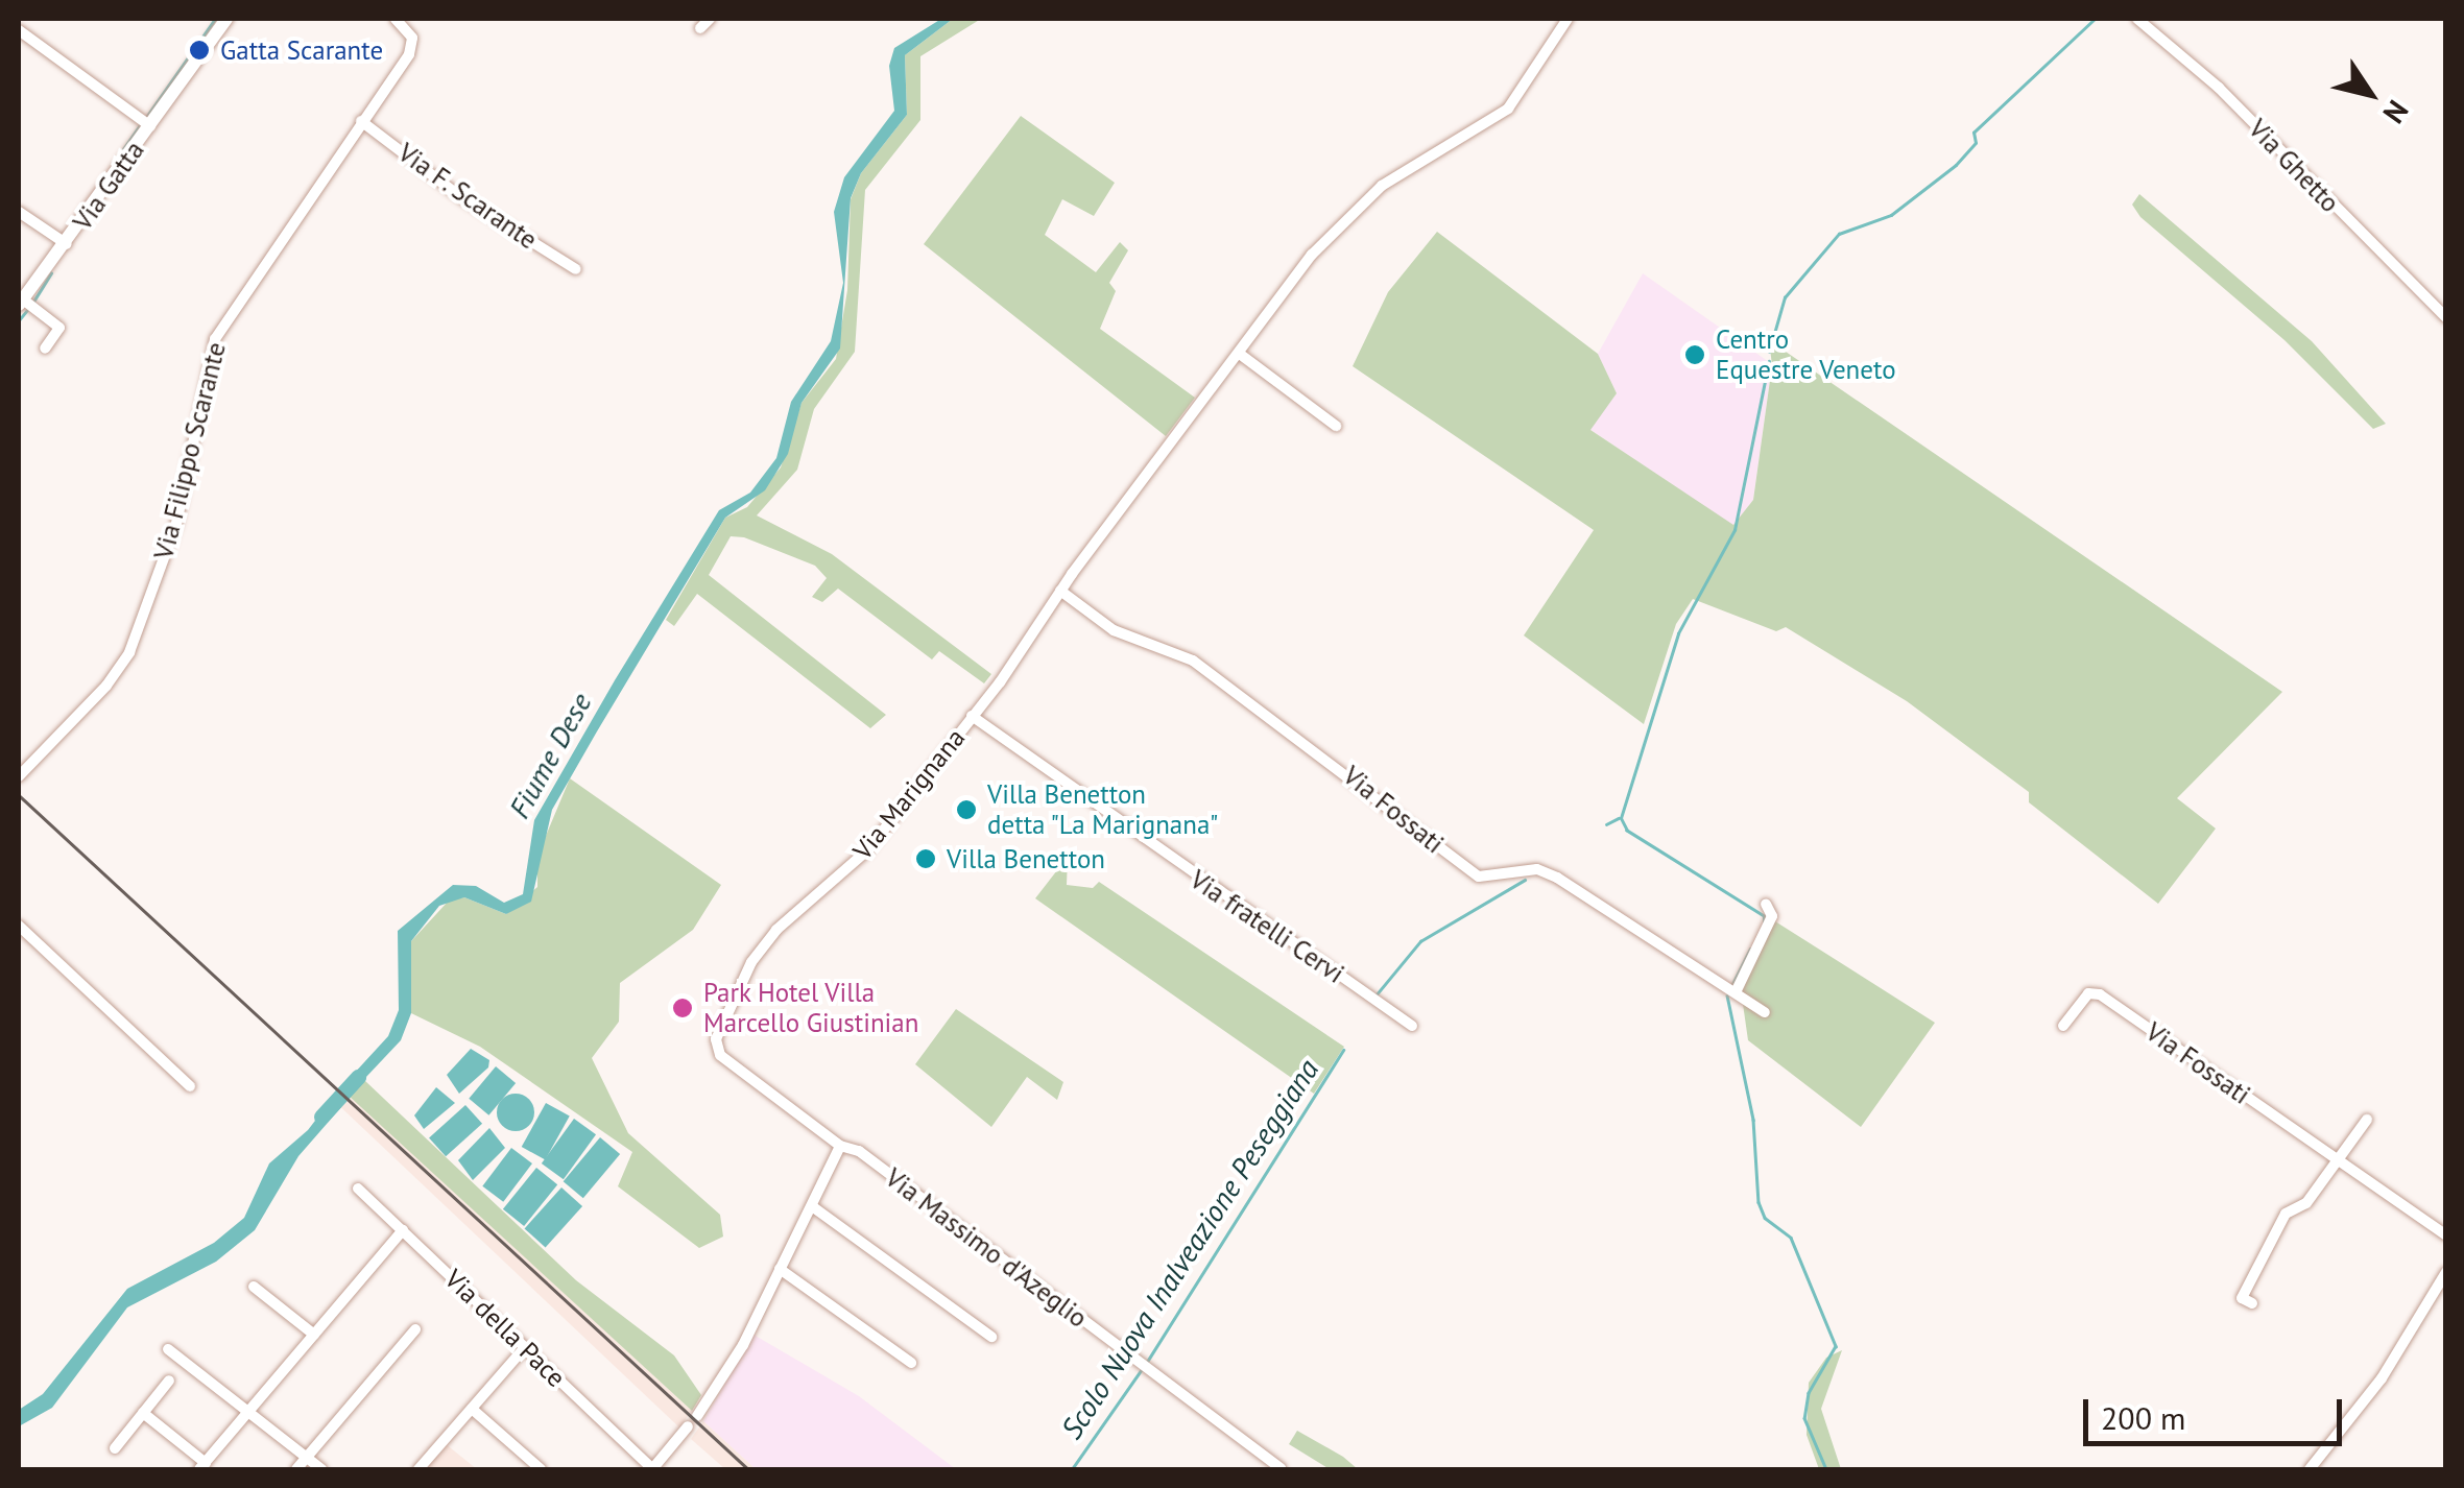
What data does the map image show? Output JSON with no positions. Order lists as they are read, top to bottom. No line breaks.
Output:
{"streets":{"street":["Via Ghetto","Via Gatta","Via F. Scarante","Via Filippo Scarante","Via Marignana","Via Fossati","Via fratelli Cervi","Via Massimo d'Azeglio","Via della Pace"]},"crossings":[["Via F. Scarante","Via Filippo Scarante"],["Via Marignana","Via Fossati"],["Via Marignana","Via fratelli Cervi"],["Via Marignana","Via Massimo d'Azeglio"]],"water":["Fiume Dese","Scolo Nuova Inalveazione Peseggiana"],"places":["Gatta Scarante","Centro Equestre Veneto","Villa Benetton detta \"La Marignana\"","Villa Benetton","Park Hotel Villa Marcello Giustinian"],"scale_bar":"200 m","north":"bottom right"}
